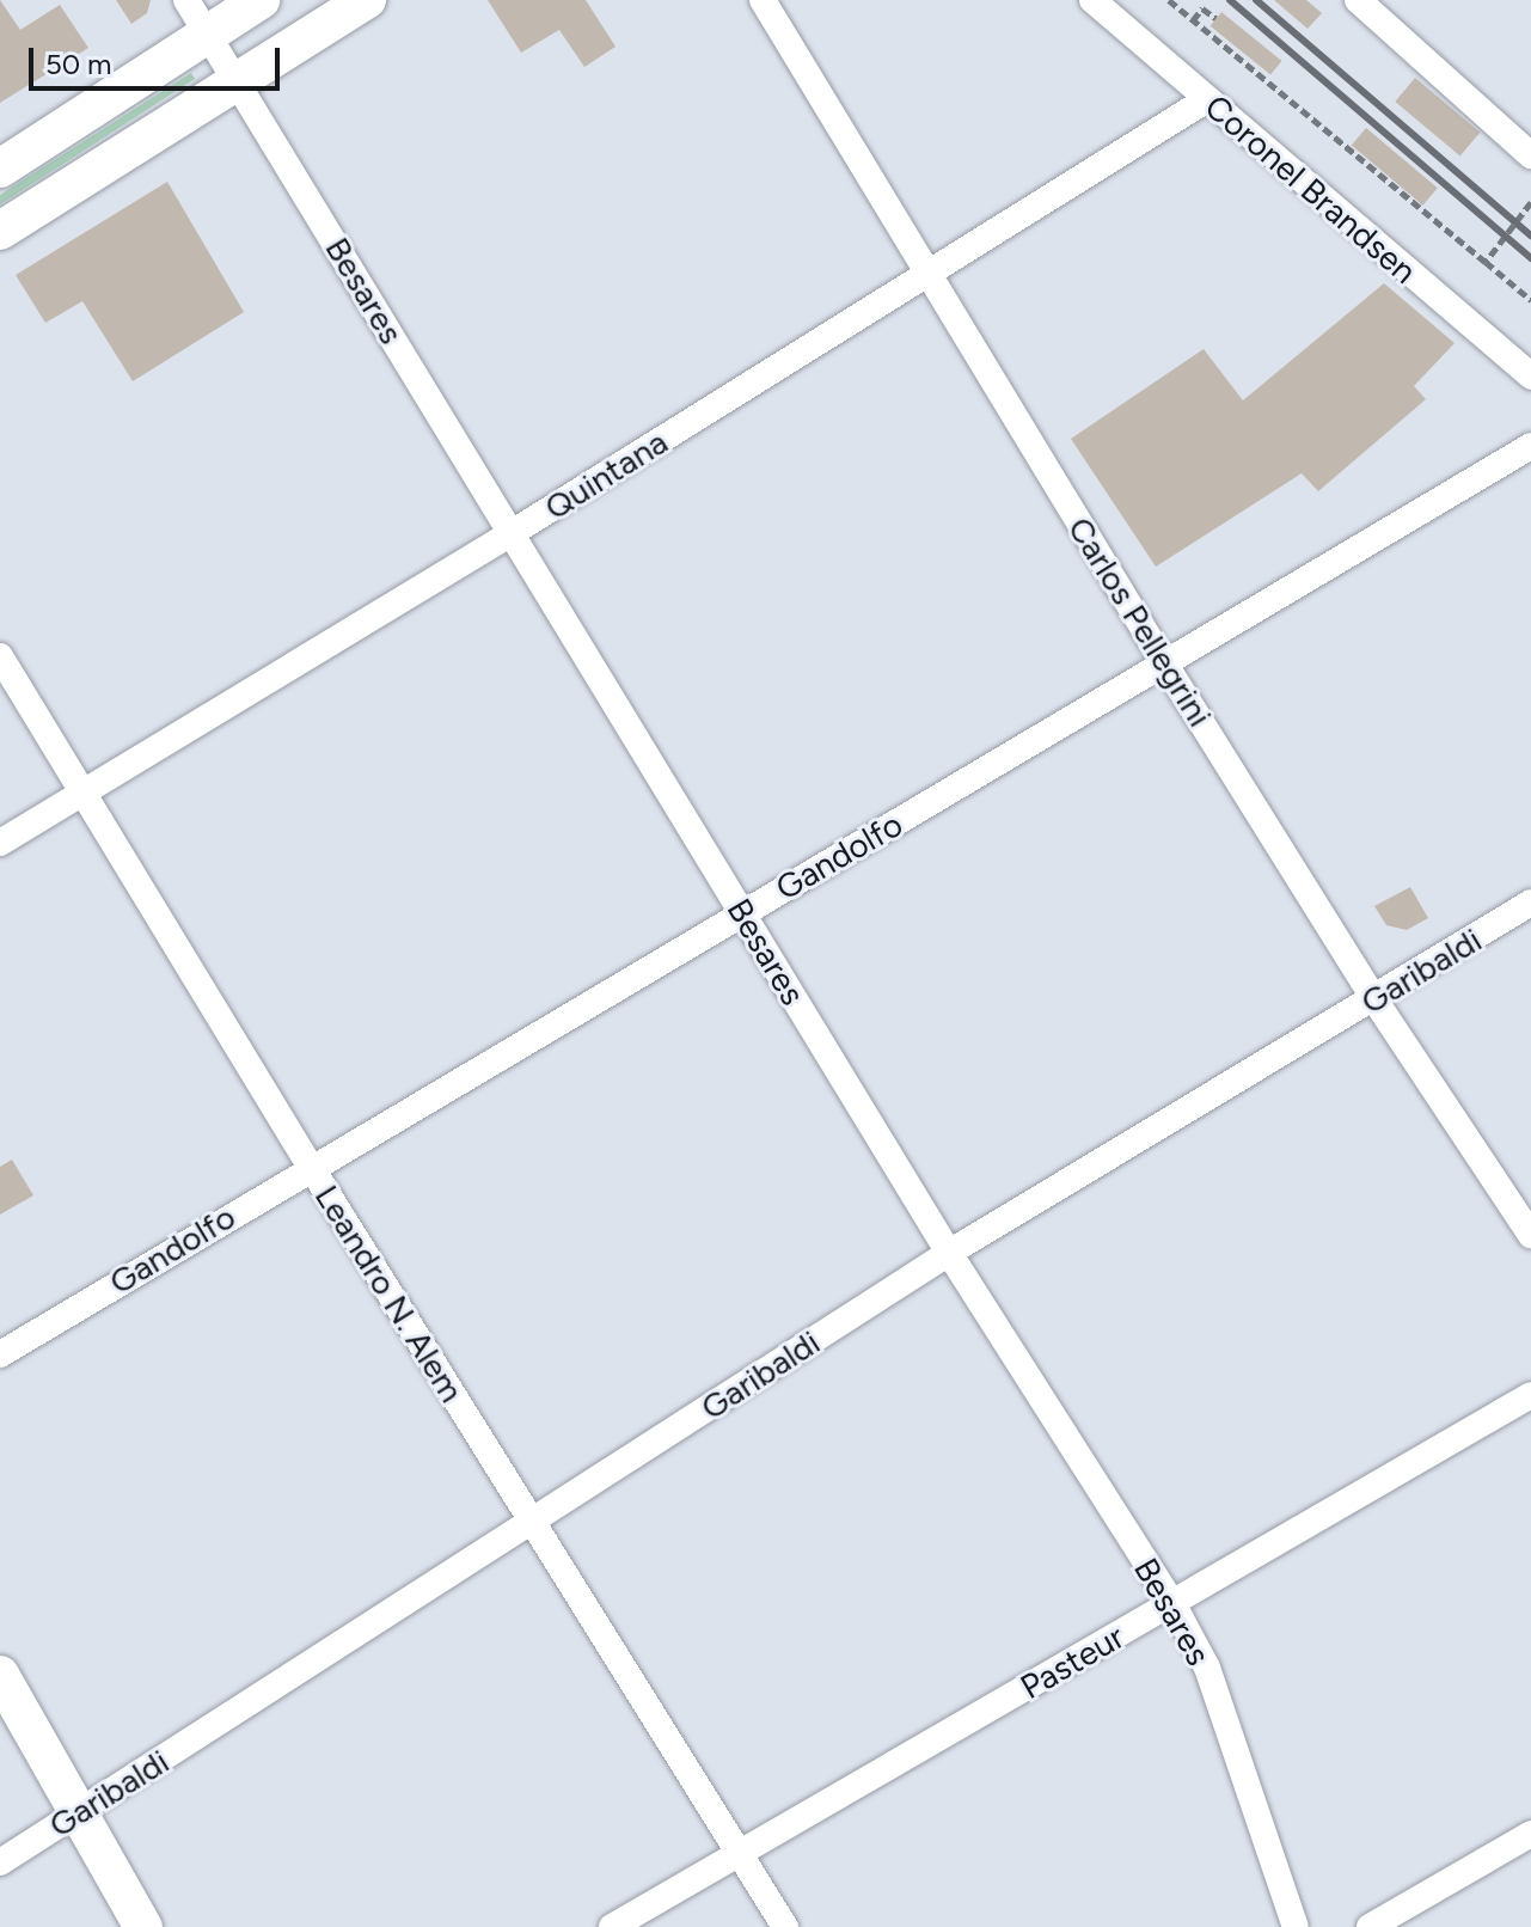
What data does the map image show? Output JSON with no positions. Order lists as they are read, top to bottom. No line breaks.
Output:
{"streets":{"street":["Coronel Brandsen","Besares","Quintana","Carlos Pellegrini","Gandolfo","Garibaldi","Leandro N. Alem","Pasteur"]},"crossings":[["Coronel Brandsen","Quintana"],["Besares","Quintana"],["Besares","Gandolfo"],["Besares","Garibaldi"],["Besares","Pasteur"],["Quintana","Carlos Pellegrini"],["Quintana","Leandro N. Alem"],["Carlos Pellegrini","Gandolfo"],["Carlos Pellegrini","Garibaldi"],["Gandolfo","Leandro N. Alem"],["Garibaldi","Leandro N. Alem"],["Leandro N. Alem","Pasteur"]],"scale_bar":"50 m"}
